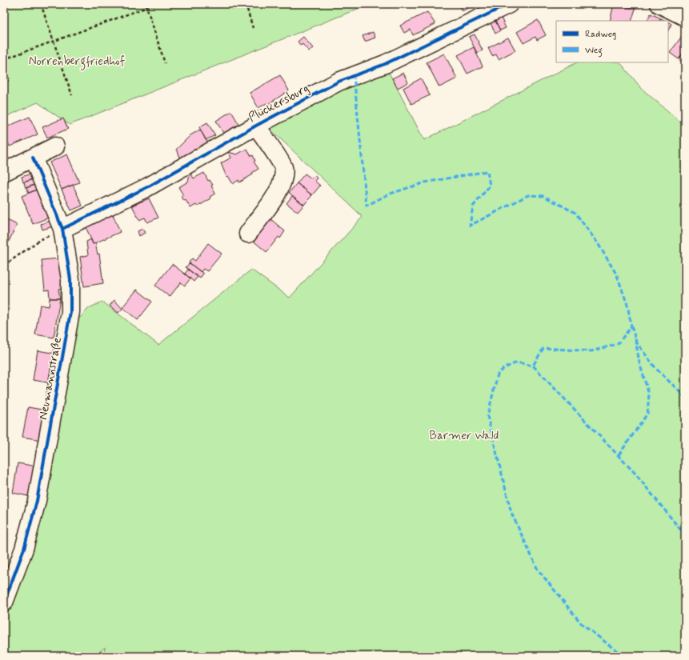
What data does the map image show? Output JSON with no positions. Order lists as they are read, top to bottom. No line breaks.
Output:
{"streets":{"street":["Plückersburg","Neumannstraße"]},"crossings":[["Plückersburg","Neumannstraße"]],"parks":["Norrenbergfriedhof","Barmer Wald"],"legend":["Radweg","Weg"]}
